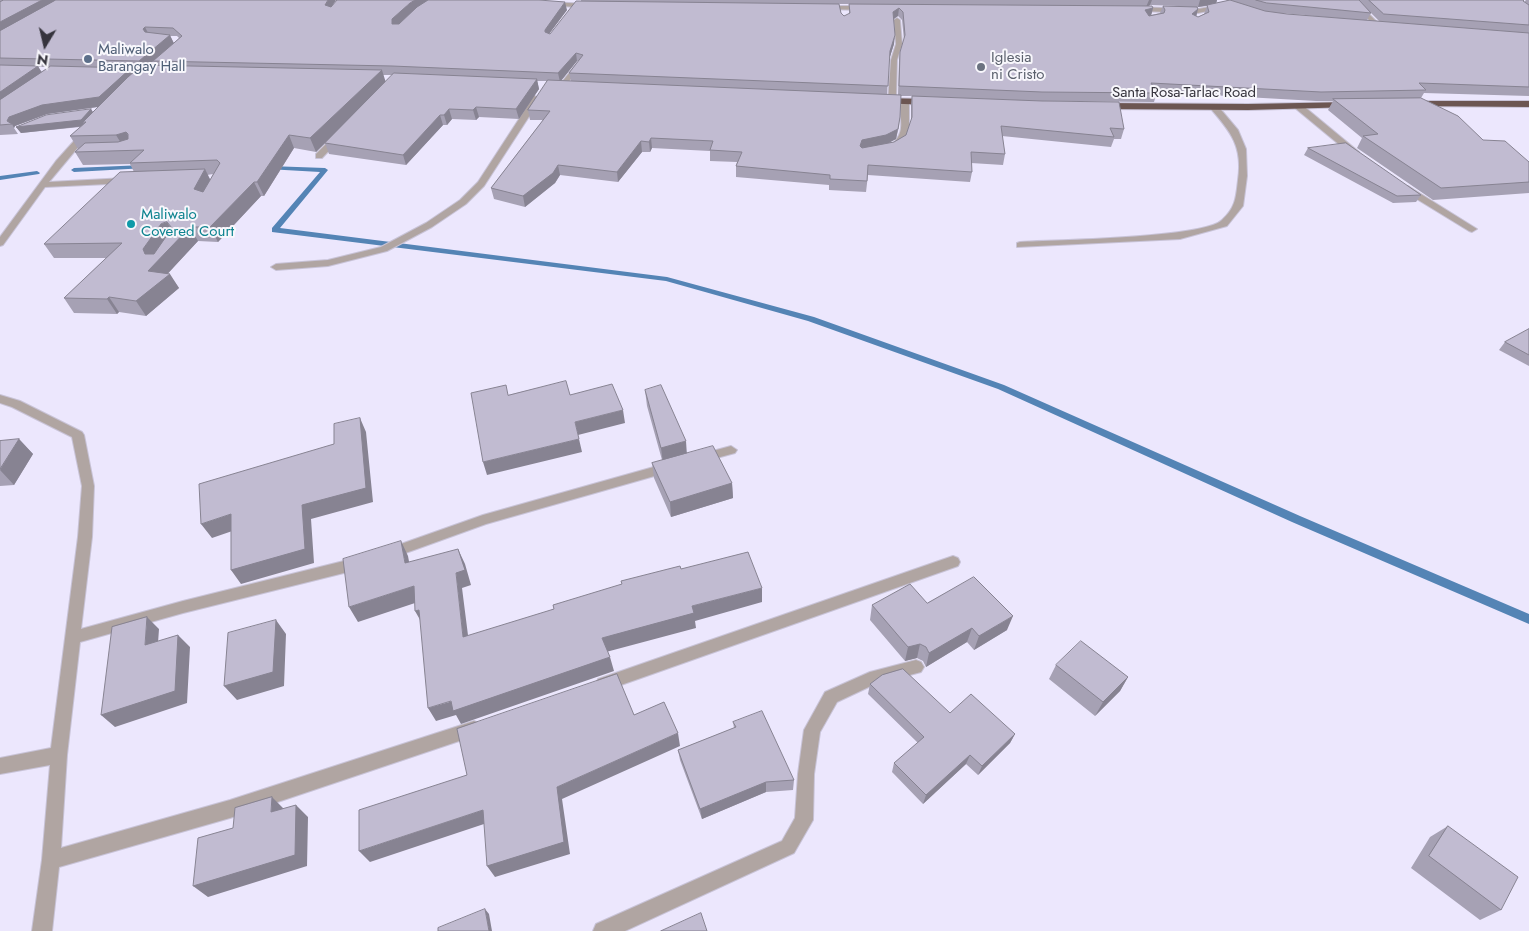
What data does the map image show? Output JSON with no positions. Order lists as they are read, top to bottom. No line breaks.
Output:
{"streets":{"highway":["Santa Rosa-Tarlac Road"]},"places":["Maliwalo Barangay Hall","Iglesia ni Cristo","Maliwalo Covered Court"],"north":"bottom"}
